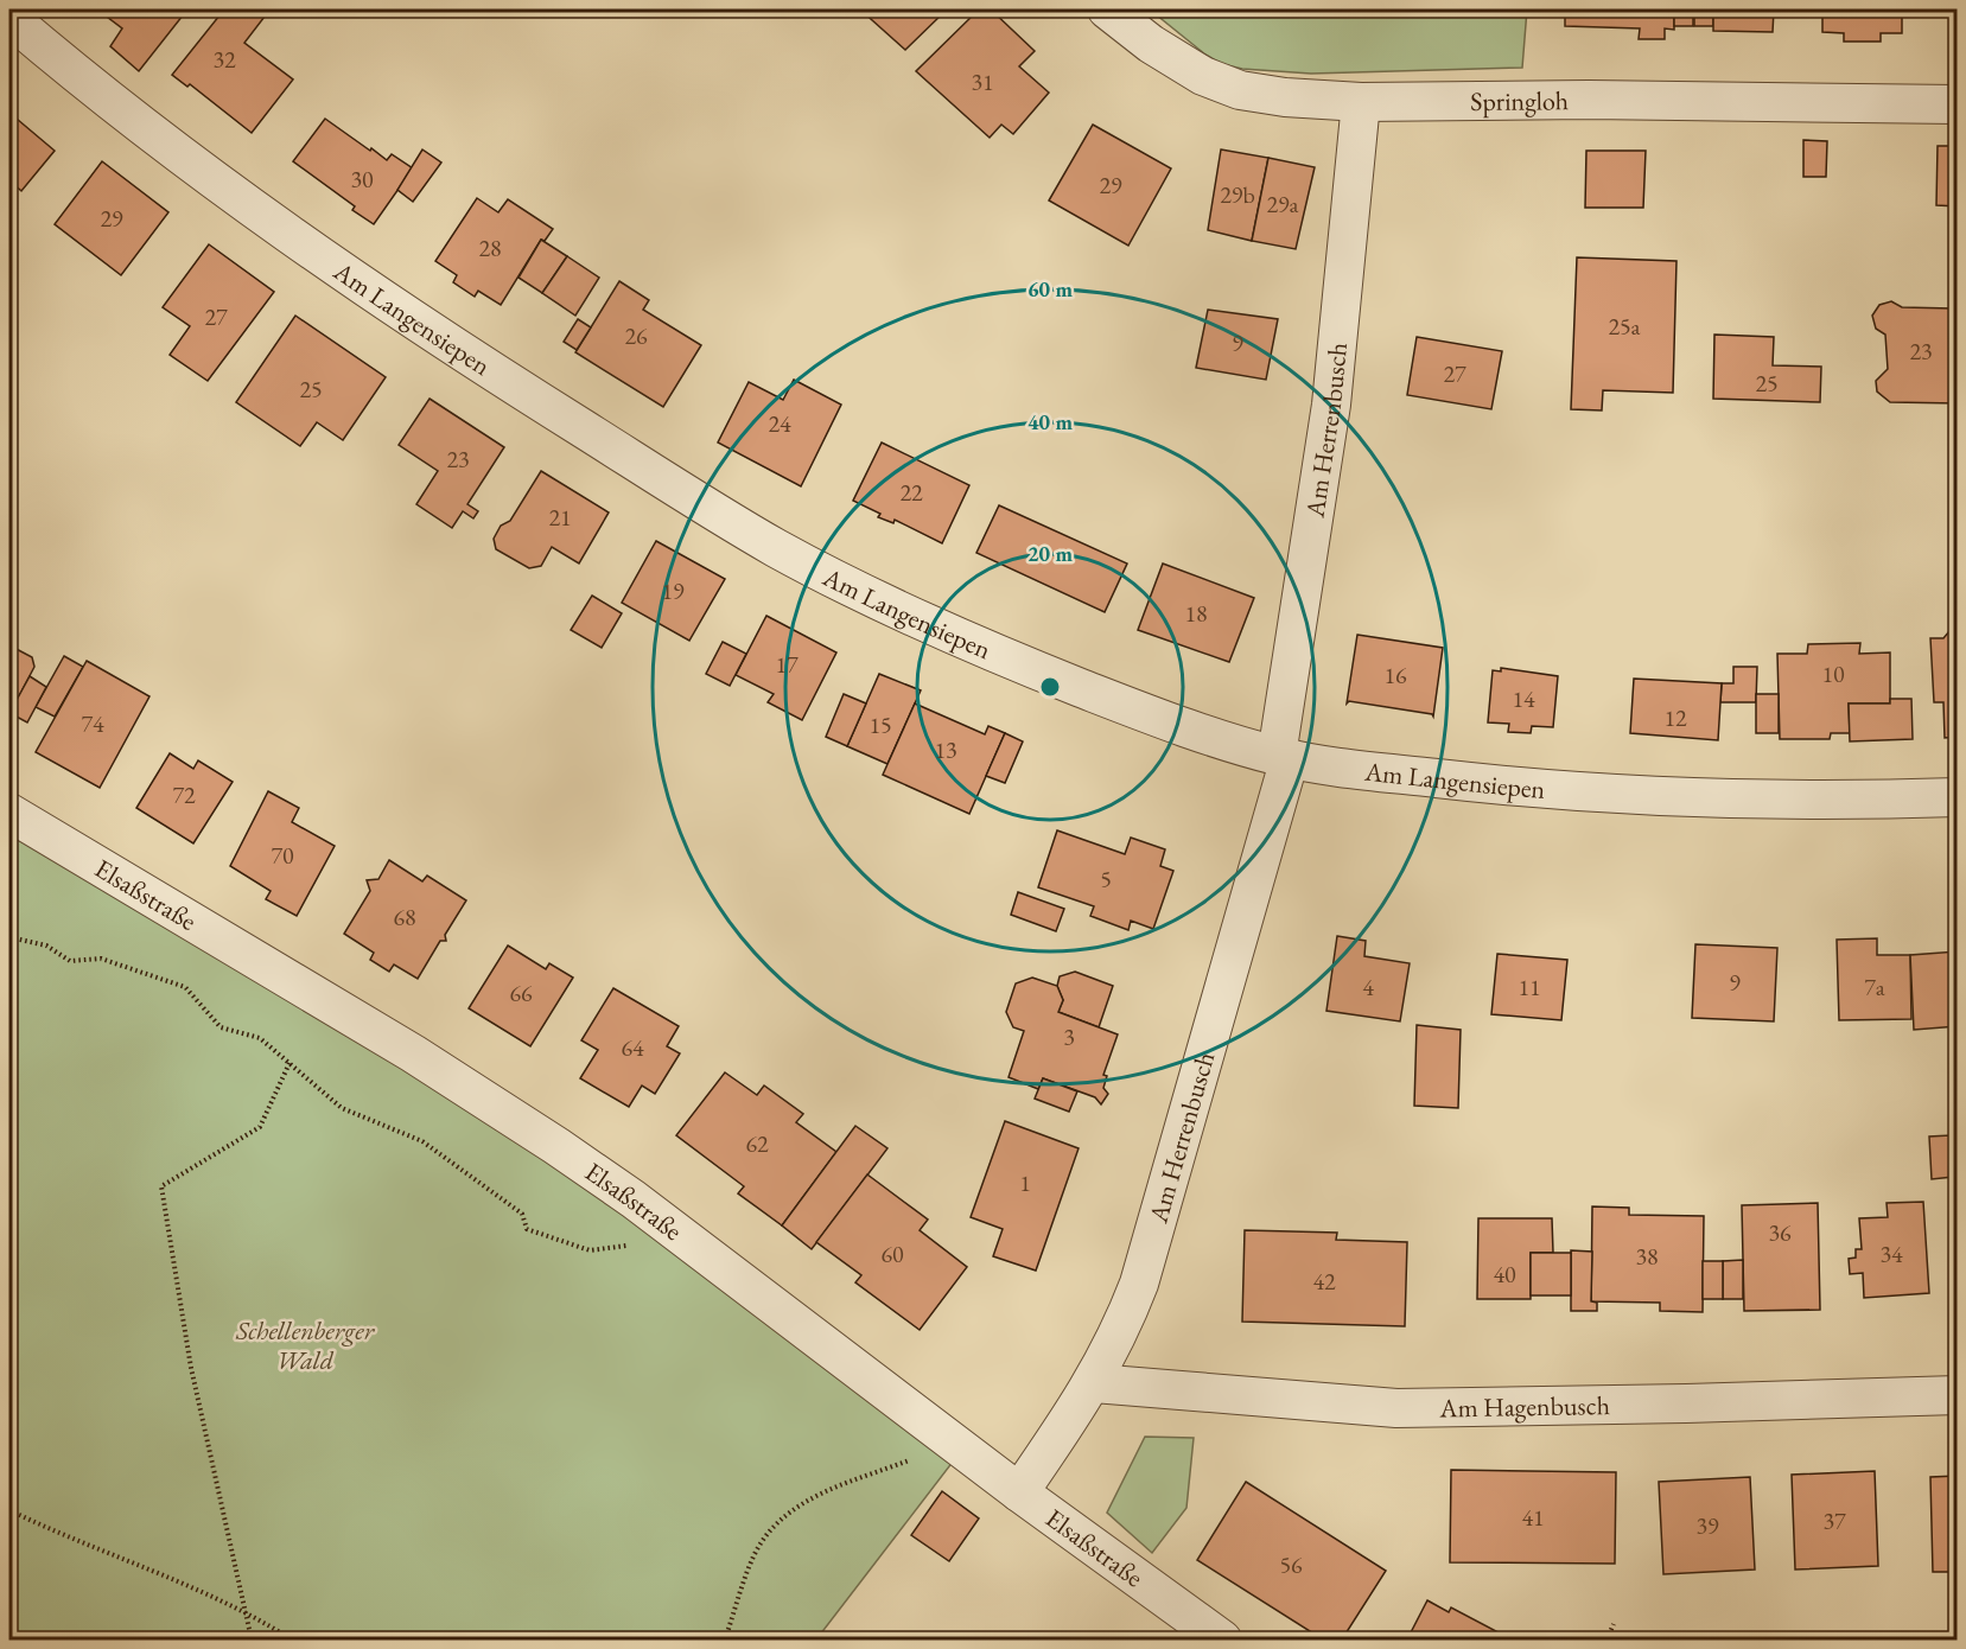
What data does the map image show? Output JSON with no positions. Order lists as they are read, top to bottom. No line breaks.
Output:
{"streets":{"street":["Springloh","Am Langensiepen","Am Herrenbusch","Elsaßstraße","Am Hagenbusch"]},"crossings":[["Springloh","Am Herrenbusch"],["Am Langensiepen","Am Herrenbusch"],["Am Herrenbusch","Elsaßstraße"],["Am Herrenbusch","Am Hagenbusch"]],"parks":["Schellenberger Wald"],"house_numbers":["32","31","30","29","29b","29a","29","28","27","25a","26","9","23","27","25","25","24","23","22","21","19","18","17","10","16","14","12","74","15","13","72","70","5","68","9","4","11","7a","66","3","64","62","1","36","60","34","38","40","42","41","37","39","56"],"rings":["60 m","40 m","20 m"]}
